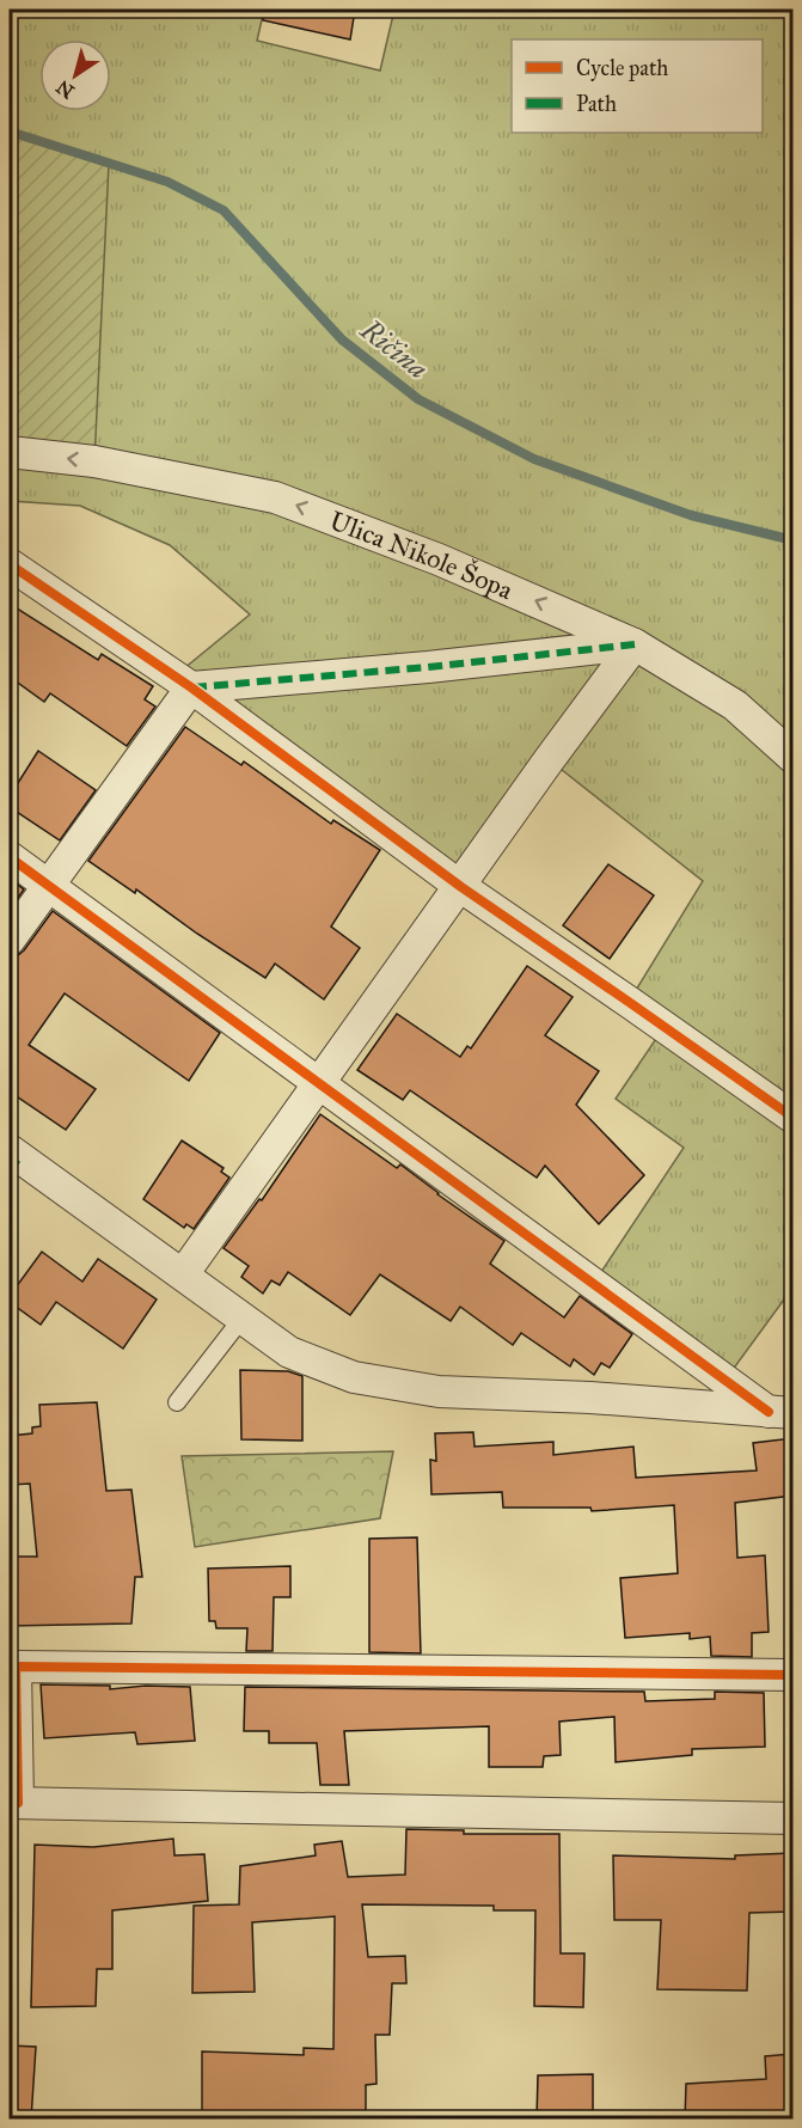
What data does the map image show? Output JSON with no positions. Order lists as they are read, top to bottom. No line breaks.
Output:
{"streets":{"street":["Ulica Nikole Šopa"]},"water":["Ričina"],"legend":["Cycle path","Path"],"north":"bottom left"}
